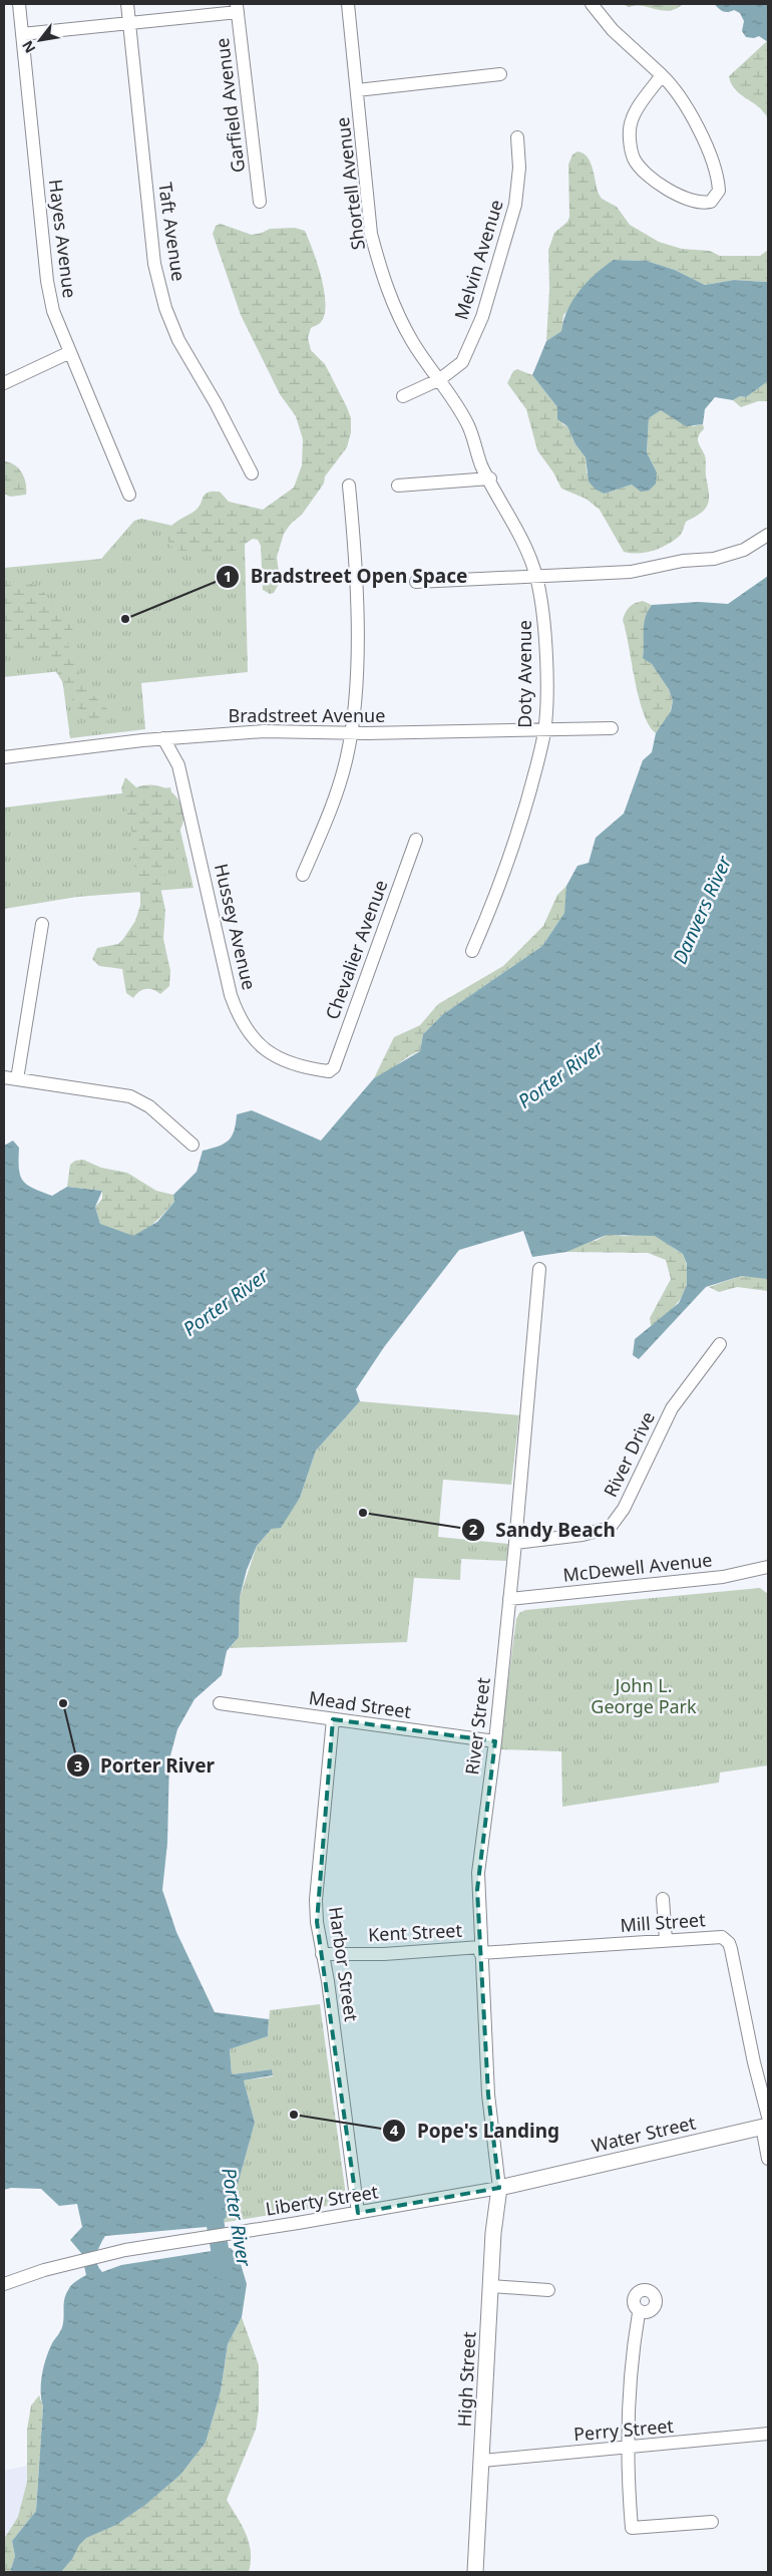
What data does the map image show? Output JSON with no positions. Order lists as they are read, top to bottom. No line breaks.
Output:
{"streets":{"main road":["Water Street","High Street"],"street":["Garfield Avenue","Shortell Avenue","Taft Avenue","Hayes Avenue","Melvin Avenue","Doty Avenue","Bradstreet Avenue","Hussey Avenue","Chevalier Avenue","River Drive","McDewell Avenue","Mead Street","River Street","Mill Street","Kent Street","Harbor Street","Liberty Street","Perry Street"]},"crossings":[["Shortell Avenue","Melvin Avenue"],["Shortell Avenue","Doty Avenue"],["Doty Avenue","Bradstreet Avenue"],["Bradstreet Avenue","Hussey Avenue"],["Hussey Avenue","Chevalier Avenue"],["River Drive","River Street"],["McDewell Avenue","River Street"],["Mead Street","River Street"],["Mead Street","Harbor Street"],["River Street","Mill Street"],["River Street","Kent Street"],["River Street","Water Street"],["River Street","Liberty Street"],["River Street","High Street"],["Mill Street","Kent Street"],["Mill Street","Water Street"],["Kent Street","Harbor Street"],["Harbor Street","Liberty Street"],["Water Street","Liberty Street"],["Water Street","High Street"],["Liberty Street","High Street"],["High Street","Perry Street"]],"water":["Danvers River","Porter River"],"parks":["John L. George Park"],"places":["Bradstreet Open Space","Sandy Beach","Porter River","Pope's Landing"],"north":"bottom left"}
